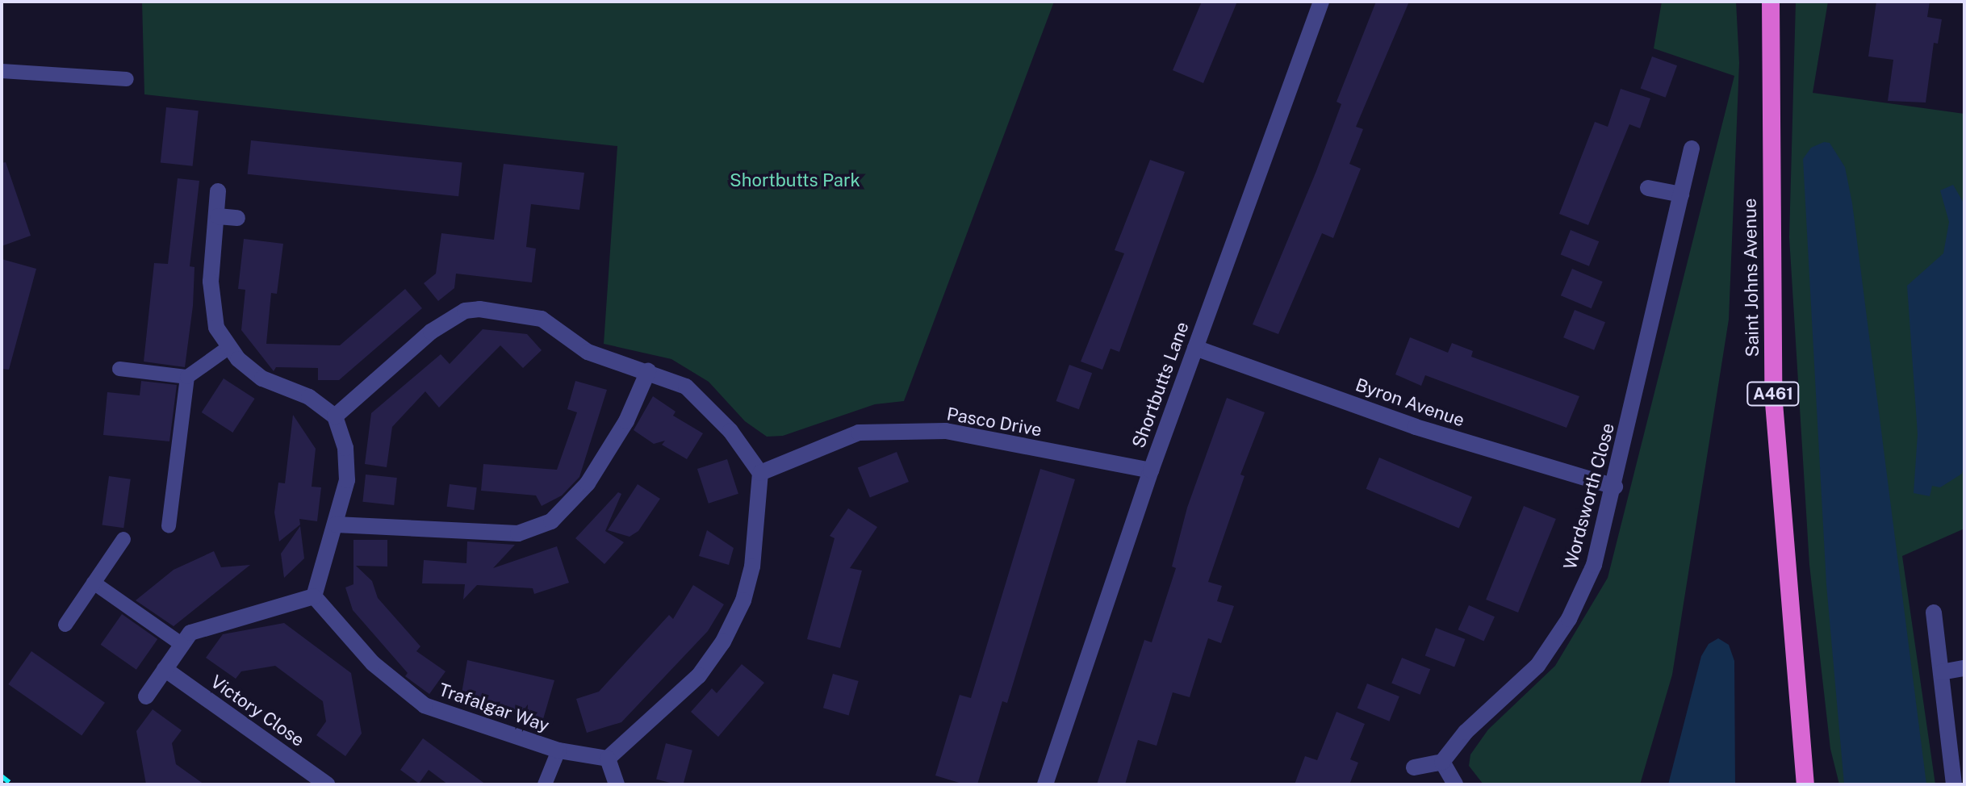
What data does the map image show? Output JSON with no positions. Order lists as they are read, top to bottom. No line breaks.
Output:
{"streets":{"highway":["Saint Johns Avenue","A461"],"street":["Shortbutts Lane","Byron Avenue","Pasco Drive","Wordsworth Close","Trafalgar Way","Victory Close"]},"crossings":[["Shortbutts Lane","Byron Avenue"],["Shortbutts Lane","Pasco Drive"],["Byron Avenue","Wordsworth Close"]],"parks":["Shortbutts Park"]}
